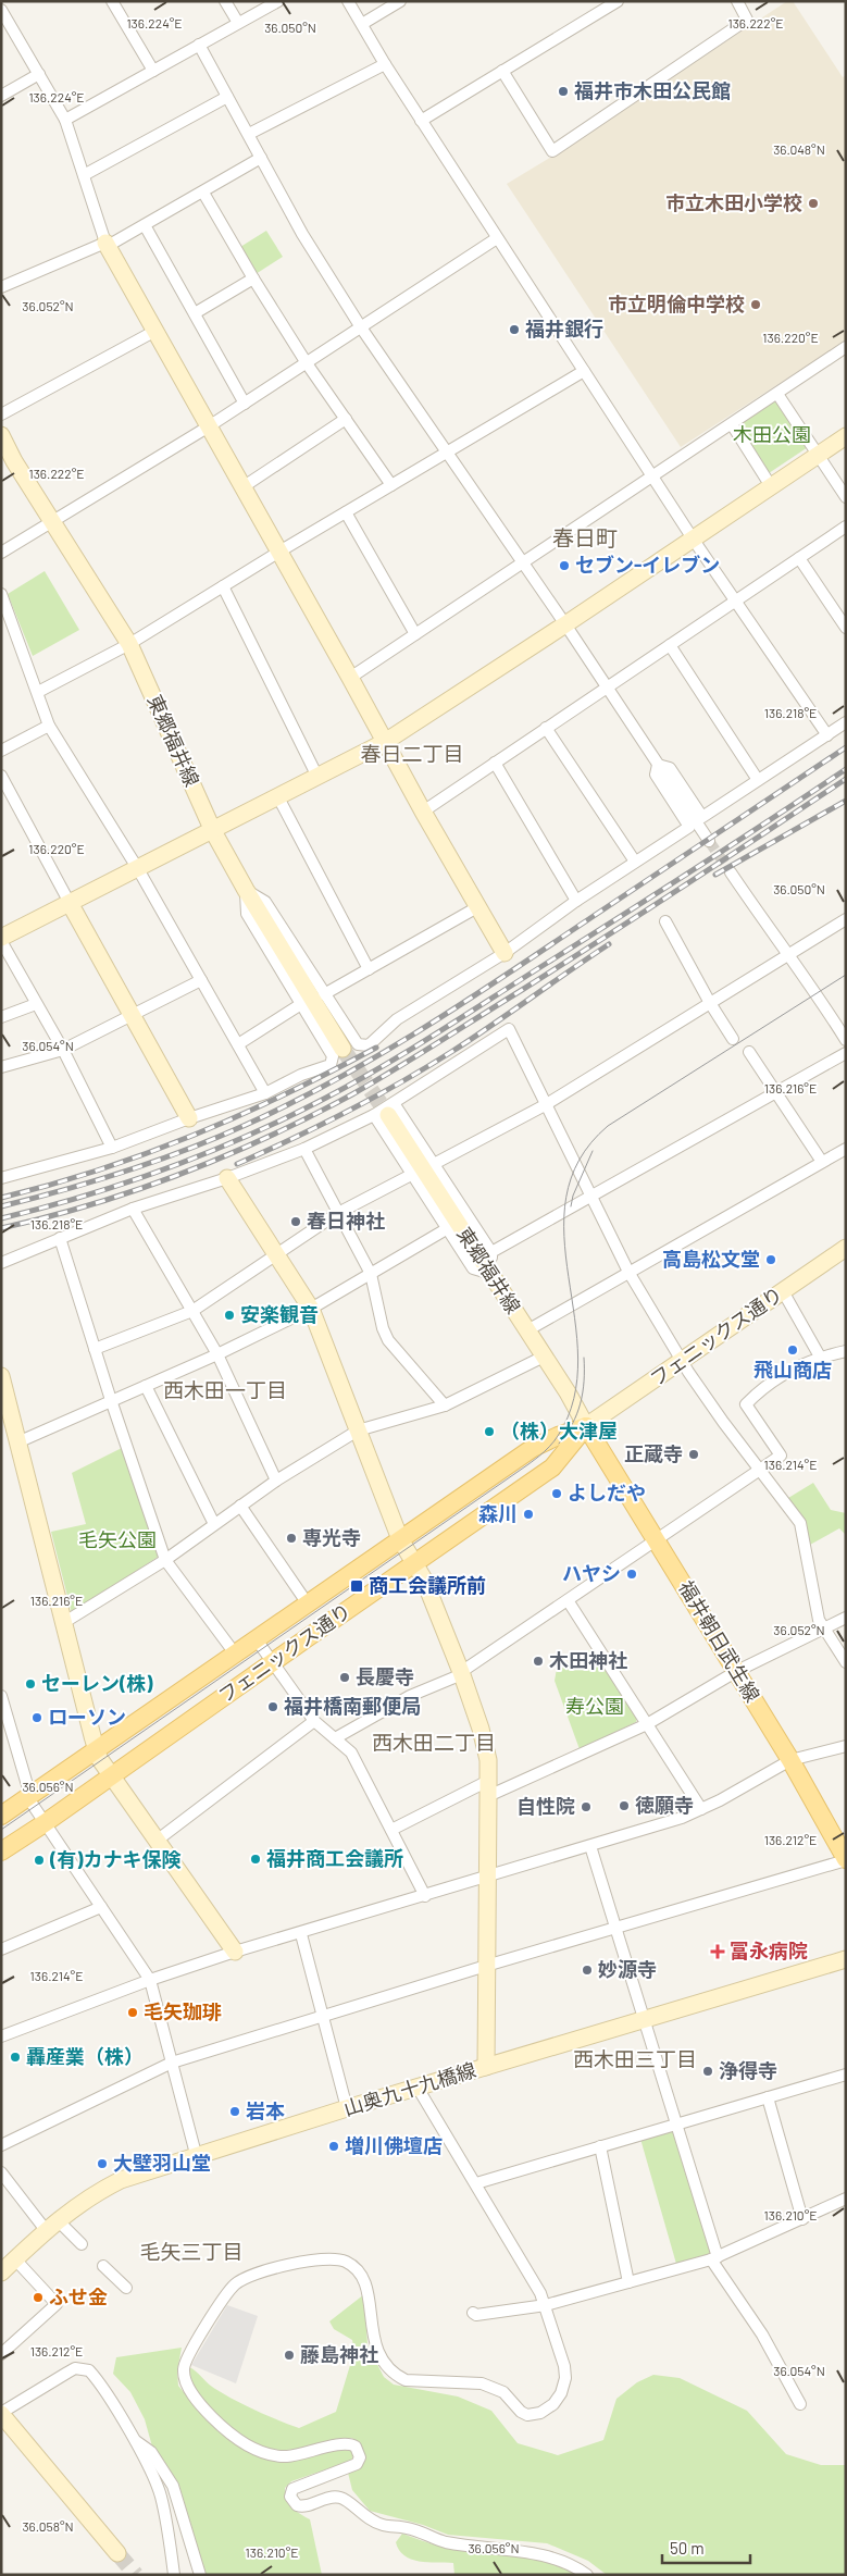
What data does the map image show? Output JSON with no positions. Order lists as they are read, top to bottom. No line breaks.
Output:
{"streets":{"main road":["フェニックス通り","福井朝日武生線"],"street":["東郷福井線","山奥九十九橋線"]},"crossings":[["東郷福井線","フェニックス通り"],["東郷福井線","福井朝日武生線"],["フェニックス通り","福井朝日武生線"]],"districts":["春日町","春日二丁目","西木田一丁目","西木田二丁目","西木田三丁目","毛矢三丁目"],"parks":["木田公園","毛矢公園","寿公園"],"places":{"other":["福井市木田公民館","市立木田小学校","市立明倫中学校","福井銀行","セブン-イレブン","春日神社","高島松文堂","安楽観音","飛山商店","（株）大津屋","正蔵寺","よしだや","森川","専光寺","ハヤシ","木田神社","長慶寺","セーレン(株)","福井橋南郵便局","ローソン","徳願寺","自性院","福井商工会議所","(有)カナキ保険","妙源寺","毛矢珈琲","轟産業（株）","浄得寺","岩本","増川佛壇店","大壁羽山堂","ふせ金","藤島神社"],"transit":["商工会議所前"],"health":["冨永病院"]},"scale_bar":"50 m","coordinates":["136.222°E","136.224°E","36.050°N","36.048°N","36.052°N","136.220°E","136.218°E","36.054°N","136.216°E","136.214°E","36.056°N","136.212°E","136.210°E","36.058°N"]}
